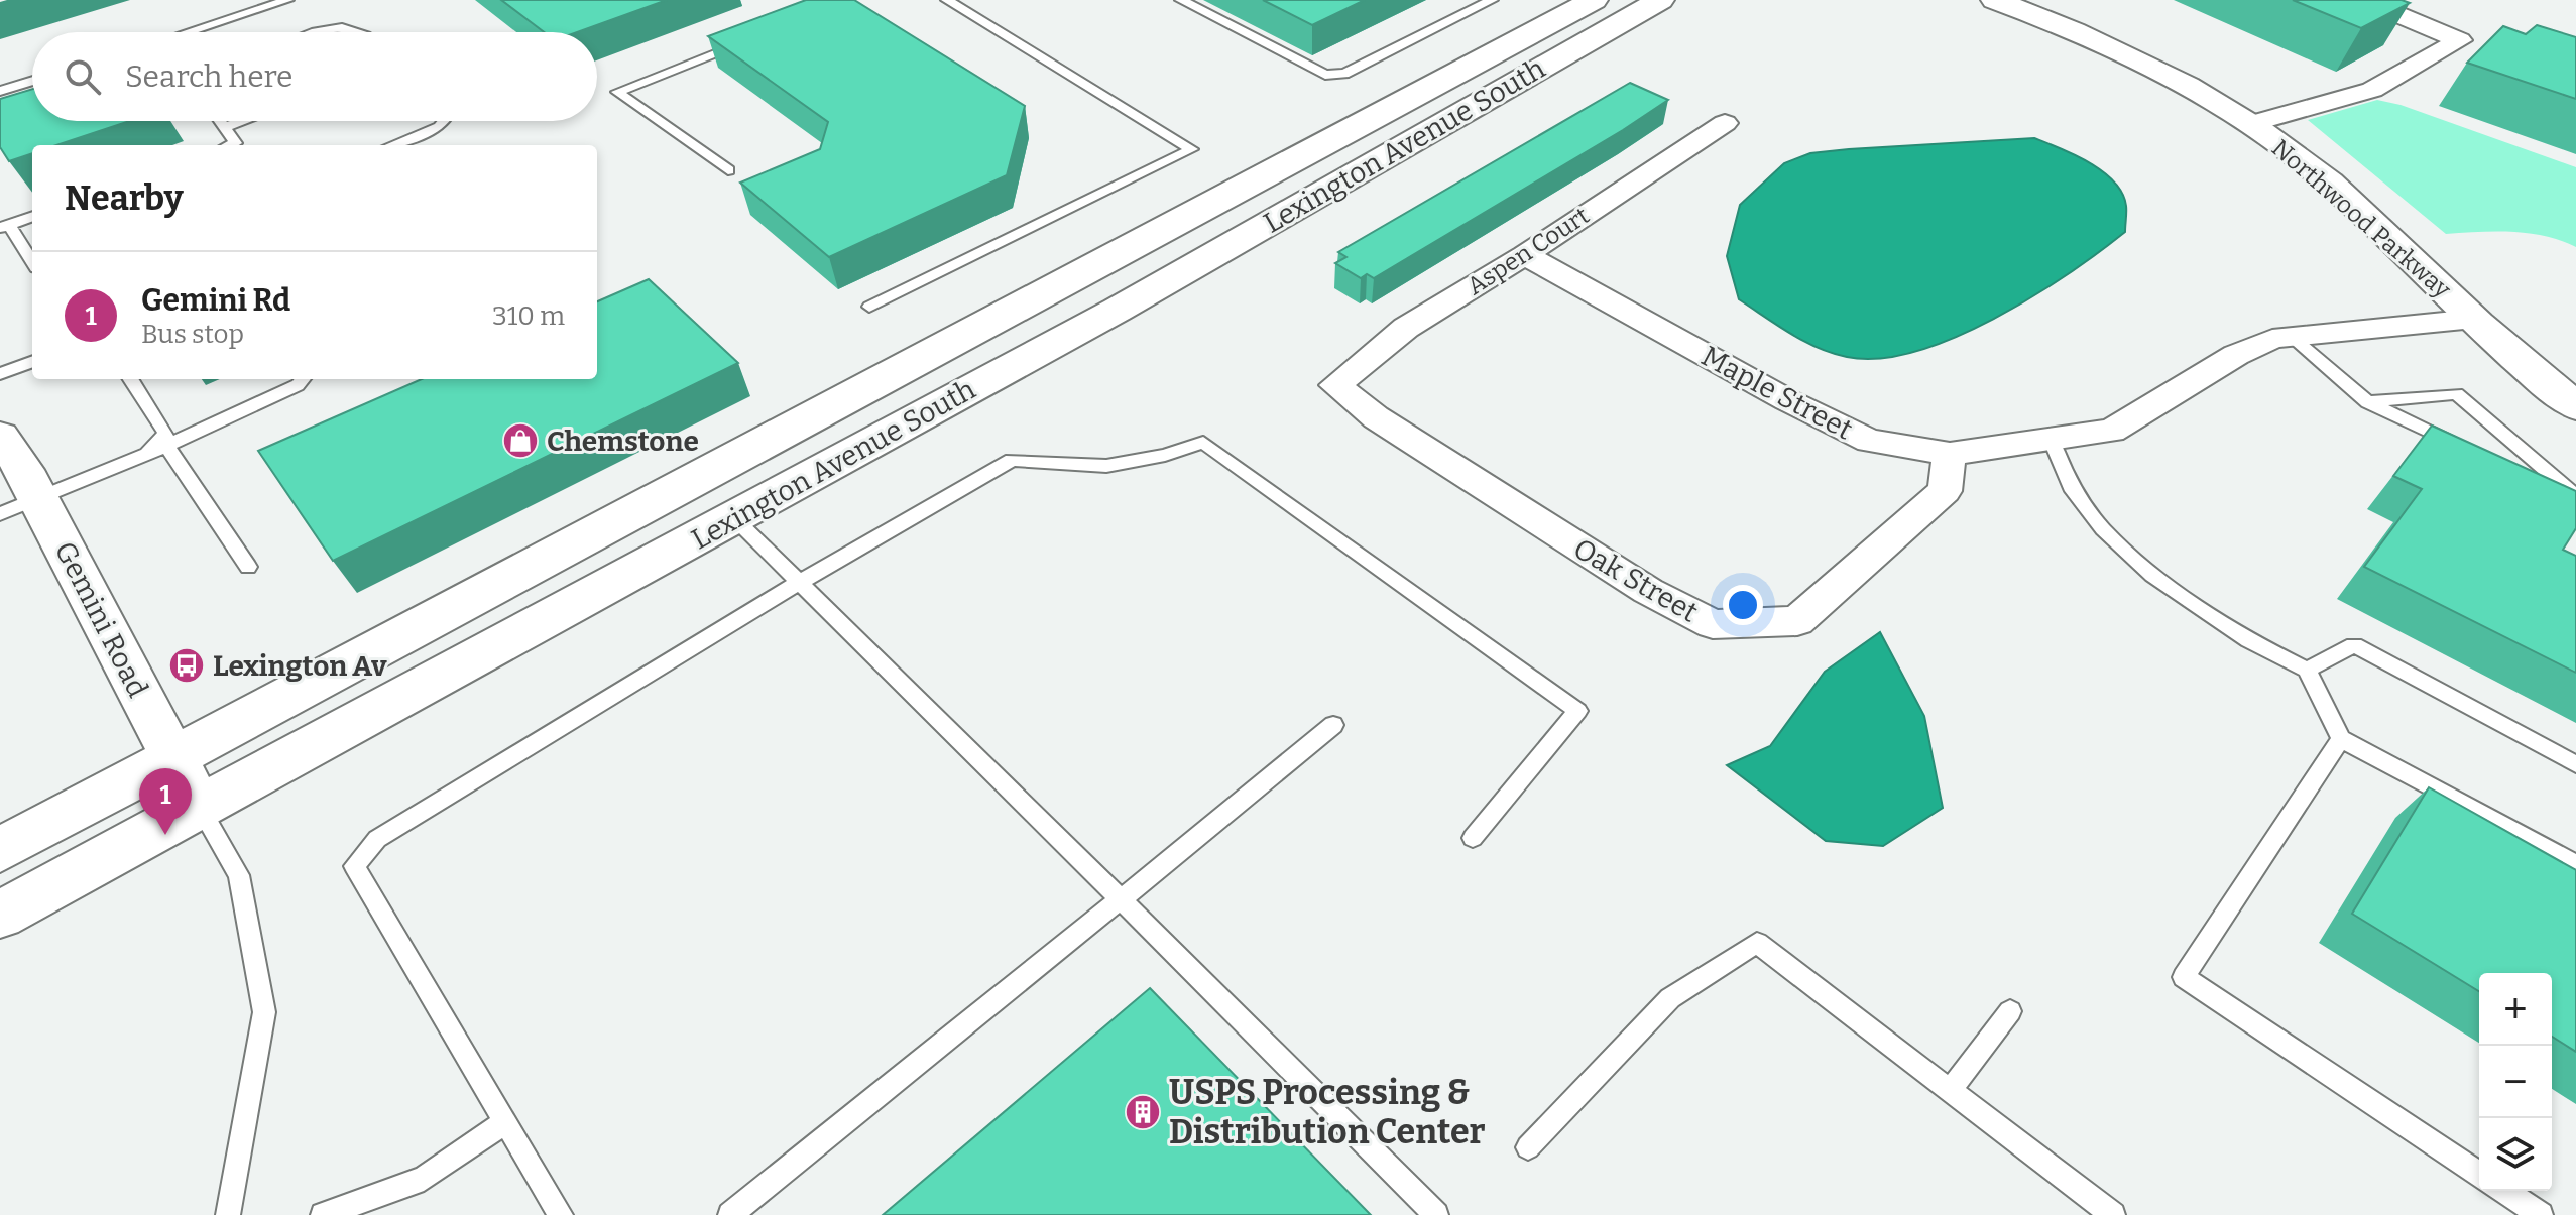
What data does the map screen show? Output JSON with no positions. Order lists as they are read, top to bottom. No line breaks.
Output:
{"streets":{"street":["Lexington Avenue South","Northwood Parkway","Aspen Court","Maple Street","Oak Street","Gemini Road"]},"crossings":[["Lexington Avenue South","Gemini Road"],["Northwood Parkway","Maple Street"],["Aspen Court","Maple Street"],["Aspen Court","Oak Street"],["Maple Street","Oak Street"]],"places":{"shop":["Chemstone"],"bus stop":["Lexington Av"],"building":["USPS Processing & Distribution Center"]},"page":{"search":"Search here","heading":"Nearby","list":[{"mark":"1","name":"Gemini Rd","note":"Bus stop","value":"310 m"}],"pins":"1","map_buttons":["+","−"]}}
